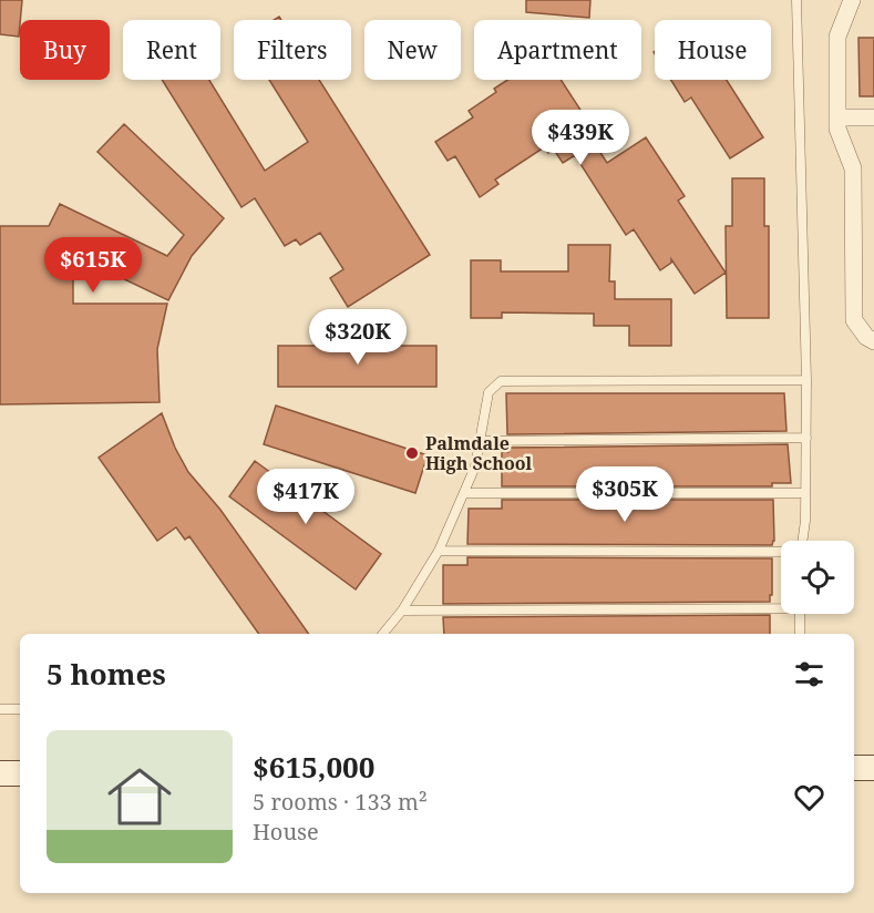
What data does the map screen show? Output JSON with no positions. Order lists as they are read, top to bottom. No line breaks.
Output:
{"places":["Palmdale High School"],"page":{"chip":["Buy","Rent","Filters","New","Apartment","House"],"price":["$439K","$615K","$320K","$305K","$417K"],"heading":"5 homes","list":[{"name":"$615,000","note":"5 rooms · 133 m² · House"}]}}
